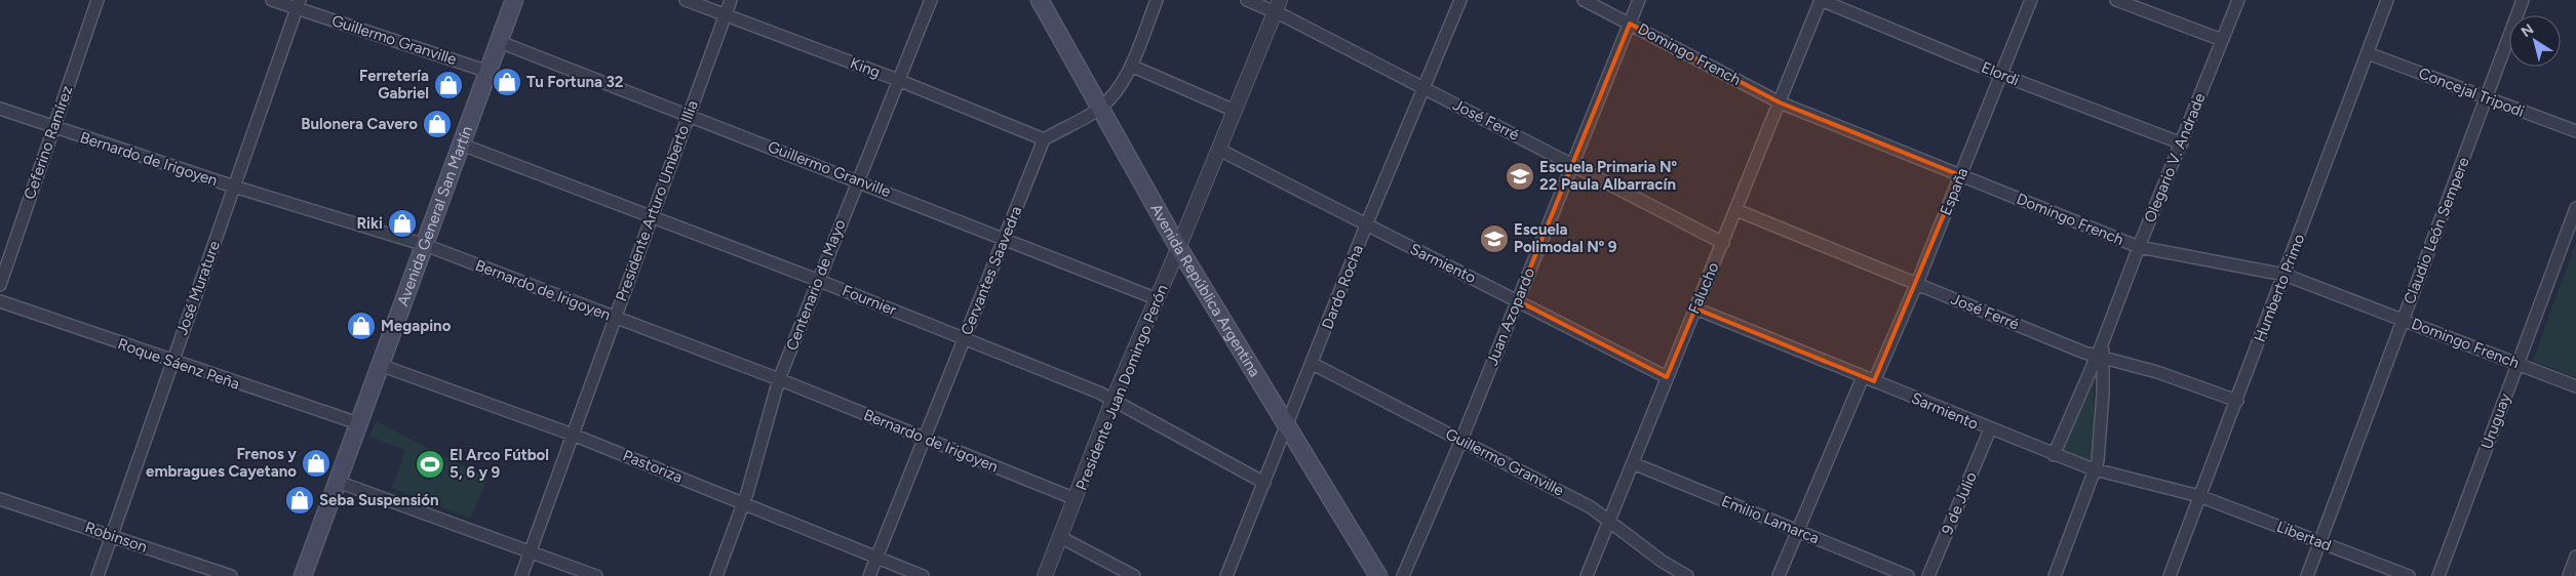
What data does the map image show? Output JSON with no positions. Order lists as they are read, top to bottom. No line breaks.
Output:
{"streets":{"main road":["Avenida General San Martín","Avenida República Argentina"],"street":["Guillermo Granville","Domingo French","King","Elordi","Concejal Tripodi","José Ferré","Ceferino Ramírez","Olegario V. Andrade","Bernardo de Irigoyen","España","Presidente Arturo Umberto Illia","Claudio León Sempere","Sarmiento","Cervantes Saavedra","Centenario de Mayo","Dardo Rocha","José Murature","Falucho","Humberto Primo","Fournier","Juan Azopardo","Roque Sáenz Peña","Presidente Juan Domingo Perón","Uruguay","Pastoriza","9 de Julio","Emilio Lamarca","Libertad","Robinson"]},"crossings":[["Guillermo Granville","Presidente Arturo Umberto Illia"],["Guillermo Granville","Avenida General San Martín"],["Guillermo Granville","Cervantes Saavedra"],["Guillermo Granville","Centenario de Mayo"],["Guillermo Granville","Dardo Rocha"],["Guillermo Granville","José Murature"],["Guillermo Granville","Falucho"],["Guillermo Granville","Juan Azopardo"],["Guillermo Granville","Presidente Juan Domingo Perón"],["Domingo French","Olegario V. Andrade"],["Domingo French","España"],["Domingo French","Claudio León Sempere"],["Domingo French","Falucho"],["Domingo French","Humberto Primo"],["Domingo French","Juan Azopardo"],["Domingo French","Uruguay"],["King","Presidente Arturo Umberto Illia"],["King","Cervantes Saavedra"],["King","Centenario de Mayo"],["Elordi","Olegario V. Andrade"],["Elordi","España"],["Elordi","Falucho"],["Concejal Tripodi","Claudio León Sempere"],["Concejal Tripodi","Humberto Primo"],["José Ferré","Olegario V. Andrade"],["José Ferré","España"],["José Ferré","Dardo Rocha"],["José Ferré","Falucho"],["José Ferré","Humberto Primo"],["José Ferré","Juan Azopardo"],["José Ferré","Presidente Juan Domingo Perón"],["Ceferino Ramírez","Bernardo de Irigoyen"],["Olegario V. Andrade","Sarmiento"],["Bernardo de Irigoyen","Presidente Arturo Umberto Illia"],["Bernardo de Irigoyen","Avenida General San Martín"],["Bernardo de Irigoyen","Cervantes Saavedra"],["Bernardo de Irigoyen","Centenario de Mayo"],["Bernardo de Irigoyen","José Murature"],["Bernardo de Irigoyen","Presidente Juan Domingo Perón"],["España","Sarmiento"],["España","Emilio Lamarca"],["Presidente Arturo Umberto Illia","Fournier"],["Presidente Arturo Umberto Illia","Pastoriza"],["Avenida General San Martín","Fournier"],["Avenida General San Martín","Roque Sáenz Peña"],["Avenida General San Martín","Pastoriza"],["Claudio León Sempere","Libertad"],["Sarmiento","Dardo Rocha"],["Sarmiento","Falucho"],["Sarmiento","Humberto Primo"],["Sarmiento","Juan Azopardo"],["Sarmiento","Presidente Juan Domingo Perón"],["Sarmiento","9 de Julio"],["Sarmiento","Libertad"],["Cervantes Saavedra","Fournier"],["Cervantes Saavedra","Pastoriza"],["Centenario de Mayo","Fournier"],["Centenario de Mayo","Pastoriza"],["Dardo Rocha","Avenida República Argentina"],["Dardo Rocha","Fournier"],["José Murature","Roque Sáenz Peña"],["José Murature","Robinson"],["Falucho","Emilio Lamarca"],["Humberto Primo","Libertad"],["Avenida República Argentina","Presidente Juan Domingo Perón"],["Fournier","Presidente Juan Domingo Perón"]],"places":{"shop":["Tu Fortuna 32","Ferretería Gabriel","Bulonera Cavero","Riki","Megapino","Frenos y embragues Cayetano","Seba Suspensión"],"school or university":["Escuela Primaria Nº 22 Paula Albarracín","Escuela Polimodal Nº 9"],"sports":["El Arco Fútbol 5, 6 y 9"]},"north":"top left"}
